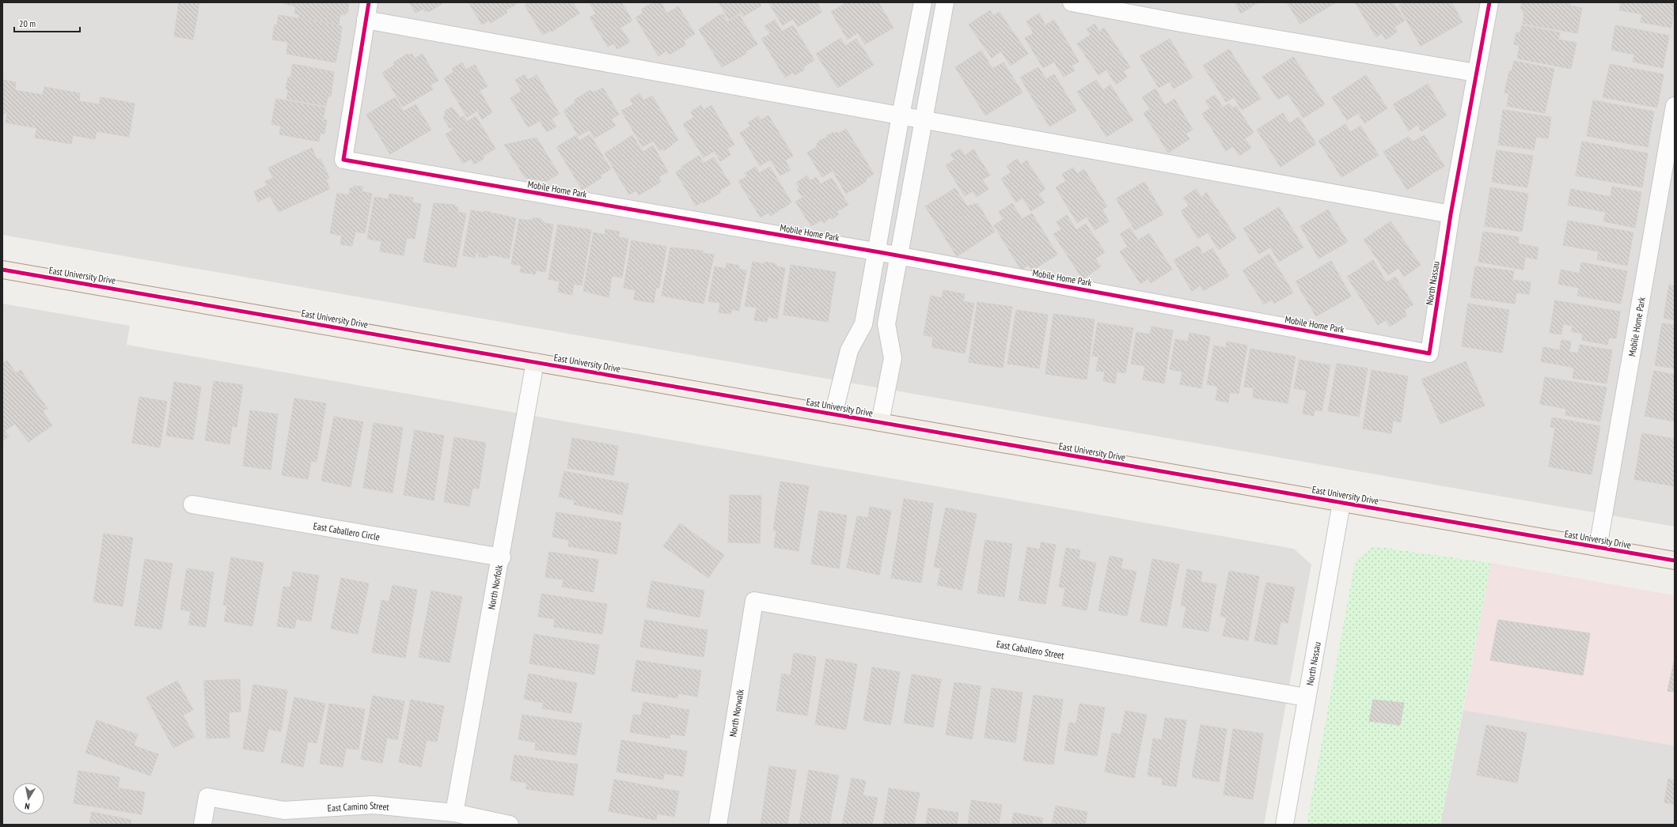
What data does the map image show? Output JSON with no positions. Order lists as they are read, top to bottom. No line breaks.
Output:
{"streets":{"main road":["East University Drive"],"street":["Mobile Home Park","North Nassau","East Caballero Circle","North Norfolk","East Caballero Street","North Norwalk","East Camino Street"]},"crossings":[["Mobile Home Park","East University Drive"],["Mobile Home Park","North Nassau"],["East University Drive","North Nassau"],["East University Drive","North Norfolk"],["North Nassau","East Caballero Street"],["East Caballero Circle","North Norfolk"],["North Norfolk","East Camino Street"],["East Caballero Street","North Norwalk"]],"scale_bar":"20 m","north":"bottom"}
